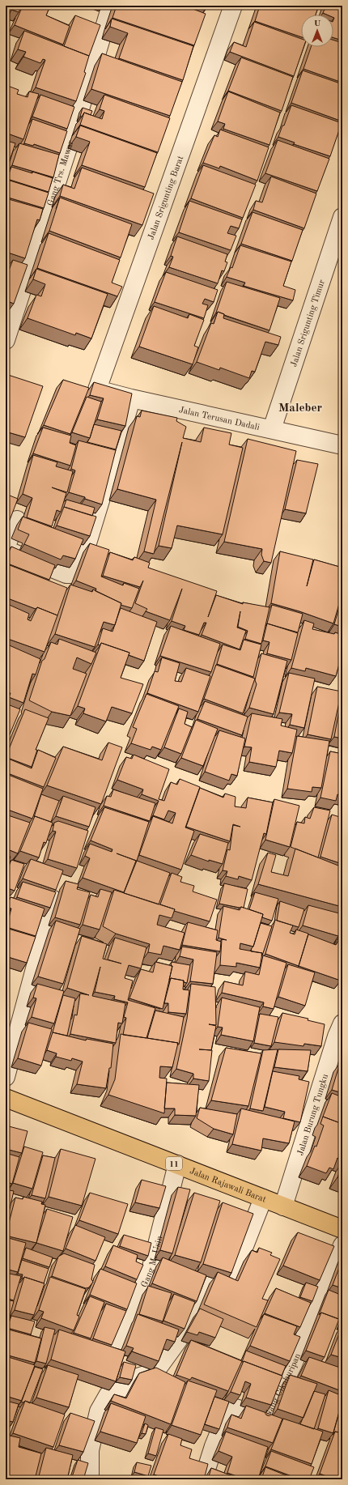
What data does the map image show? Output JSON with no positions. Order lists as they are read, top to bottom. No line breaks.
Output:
{"streets":{"highway":["11","Jalan Rajawali Barat"],"street":["Gang Trs. Mawar","Jalan Srigunting Barat","Jalan Srigunting Timur","Jalan Terusan Dadali","Jalan Burung Tungku","Gang M. Usin","Gang Cikahuripan"]},"crossings":[["Jalan Srigunting Barat","Jalan Terusan Dadali"],["Jalan Srigunting Timur","Jalan Terusan Dadali"],["Jalan Burung Tungku","Jalan Rajawali Barat"],["Jalan Rajawali Barat","Gang M. Usin"]],"districts":["Maleber"],"north":"top"}
